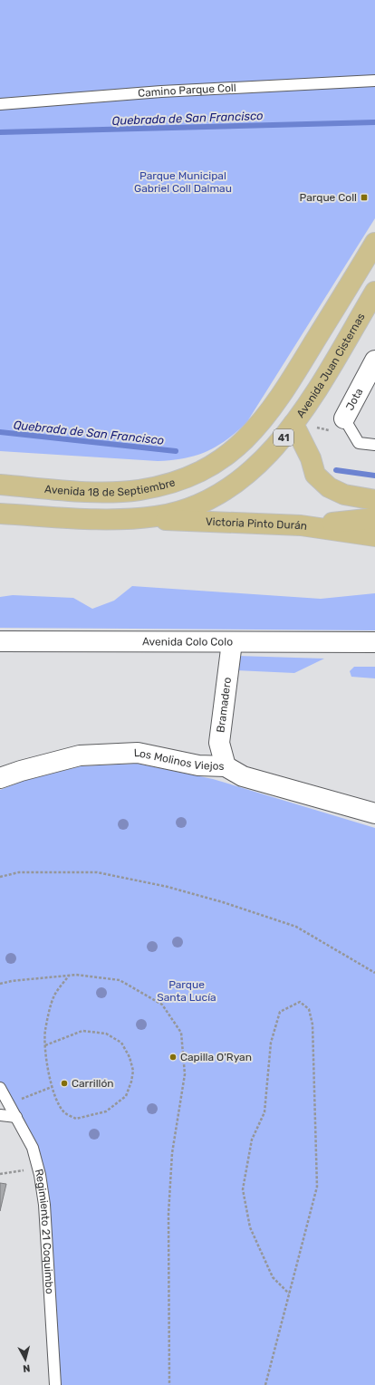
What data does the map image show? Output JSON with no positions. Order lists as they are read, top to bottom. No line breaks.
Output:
{"streets":{"main road":["Avenida Juan Cisternas","41","Avenida 18 de Septiembre","Victoria Pinto Durán"],"street":["Jota","Avenida Colo Colo","Bramadero","Los Molinos Viejos"],"lane":["Camino Parque Coll","Regimiento 21 Coquimbo"]},"crossings":[["Avenida Juan Cisternas","41"],["Avenida Juan Cisternas","Victoria Pinto Durán"],["41","Victoria Pinto Durán"],["Avenida Colo Colo","Bramadero"],["Bramadero","Los Molinos Viejos"]],"water":["Quebrada de San Francisco"],"parks":["Parque Municipal Gabriel Coll Dalmau","Parque Santa Lucía"],"places":{"transit":["Parque Coll"],"other":["Capilla O'Ryan","Carrillón"]},"north":"bottom"}
